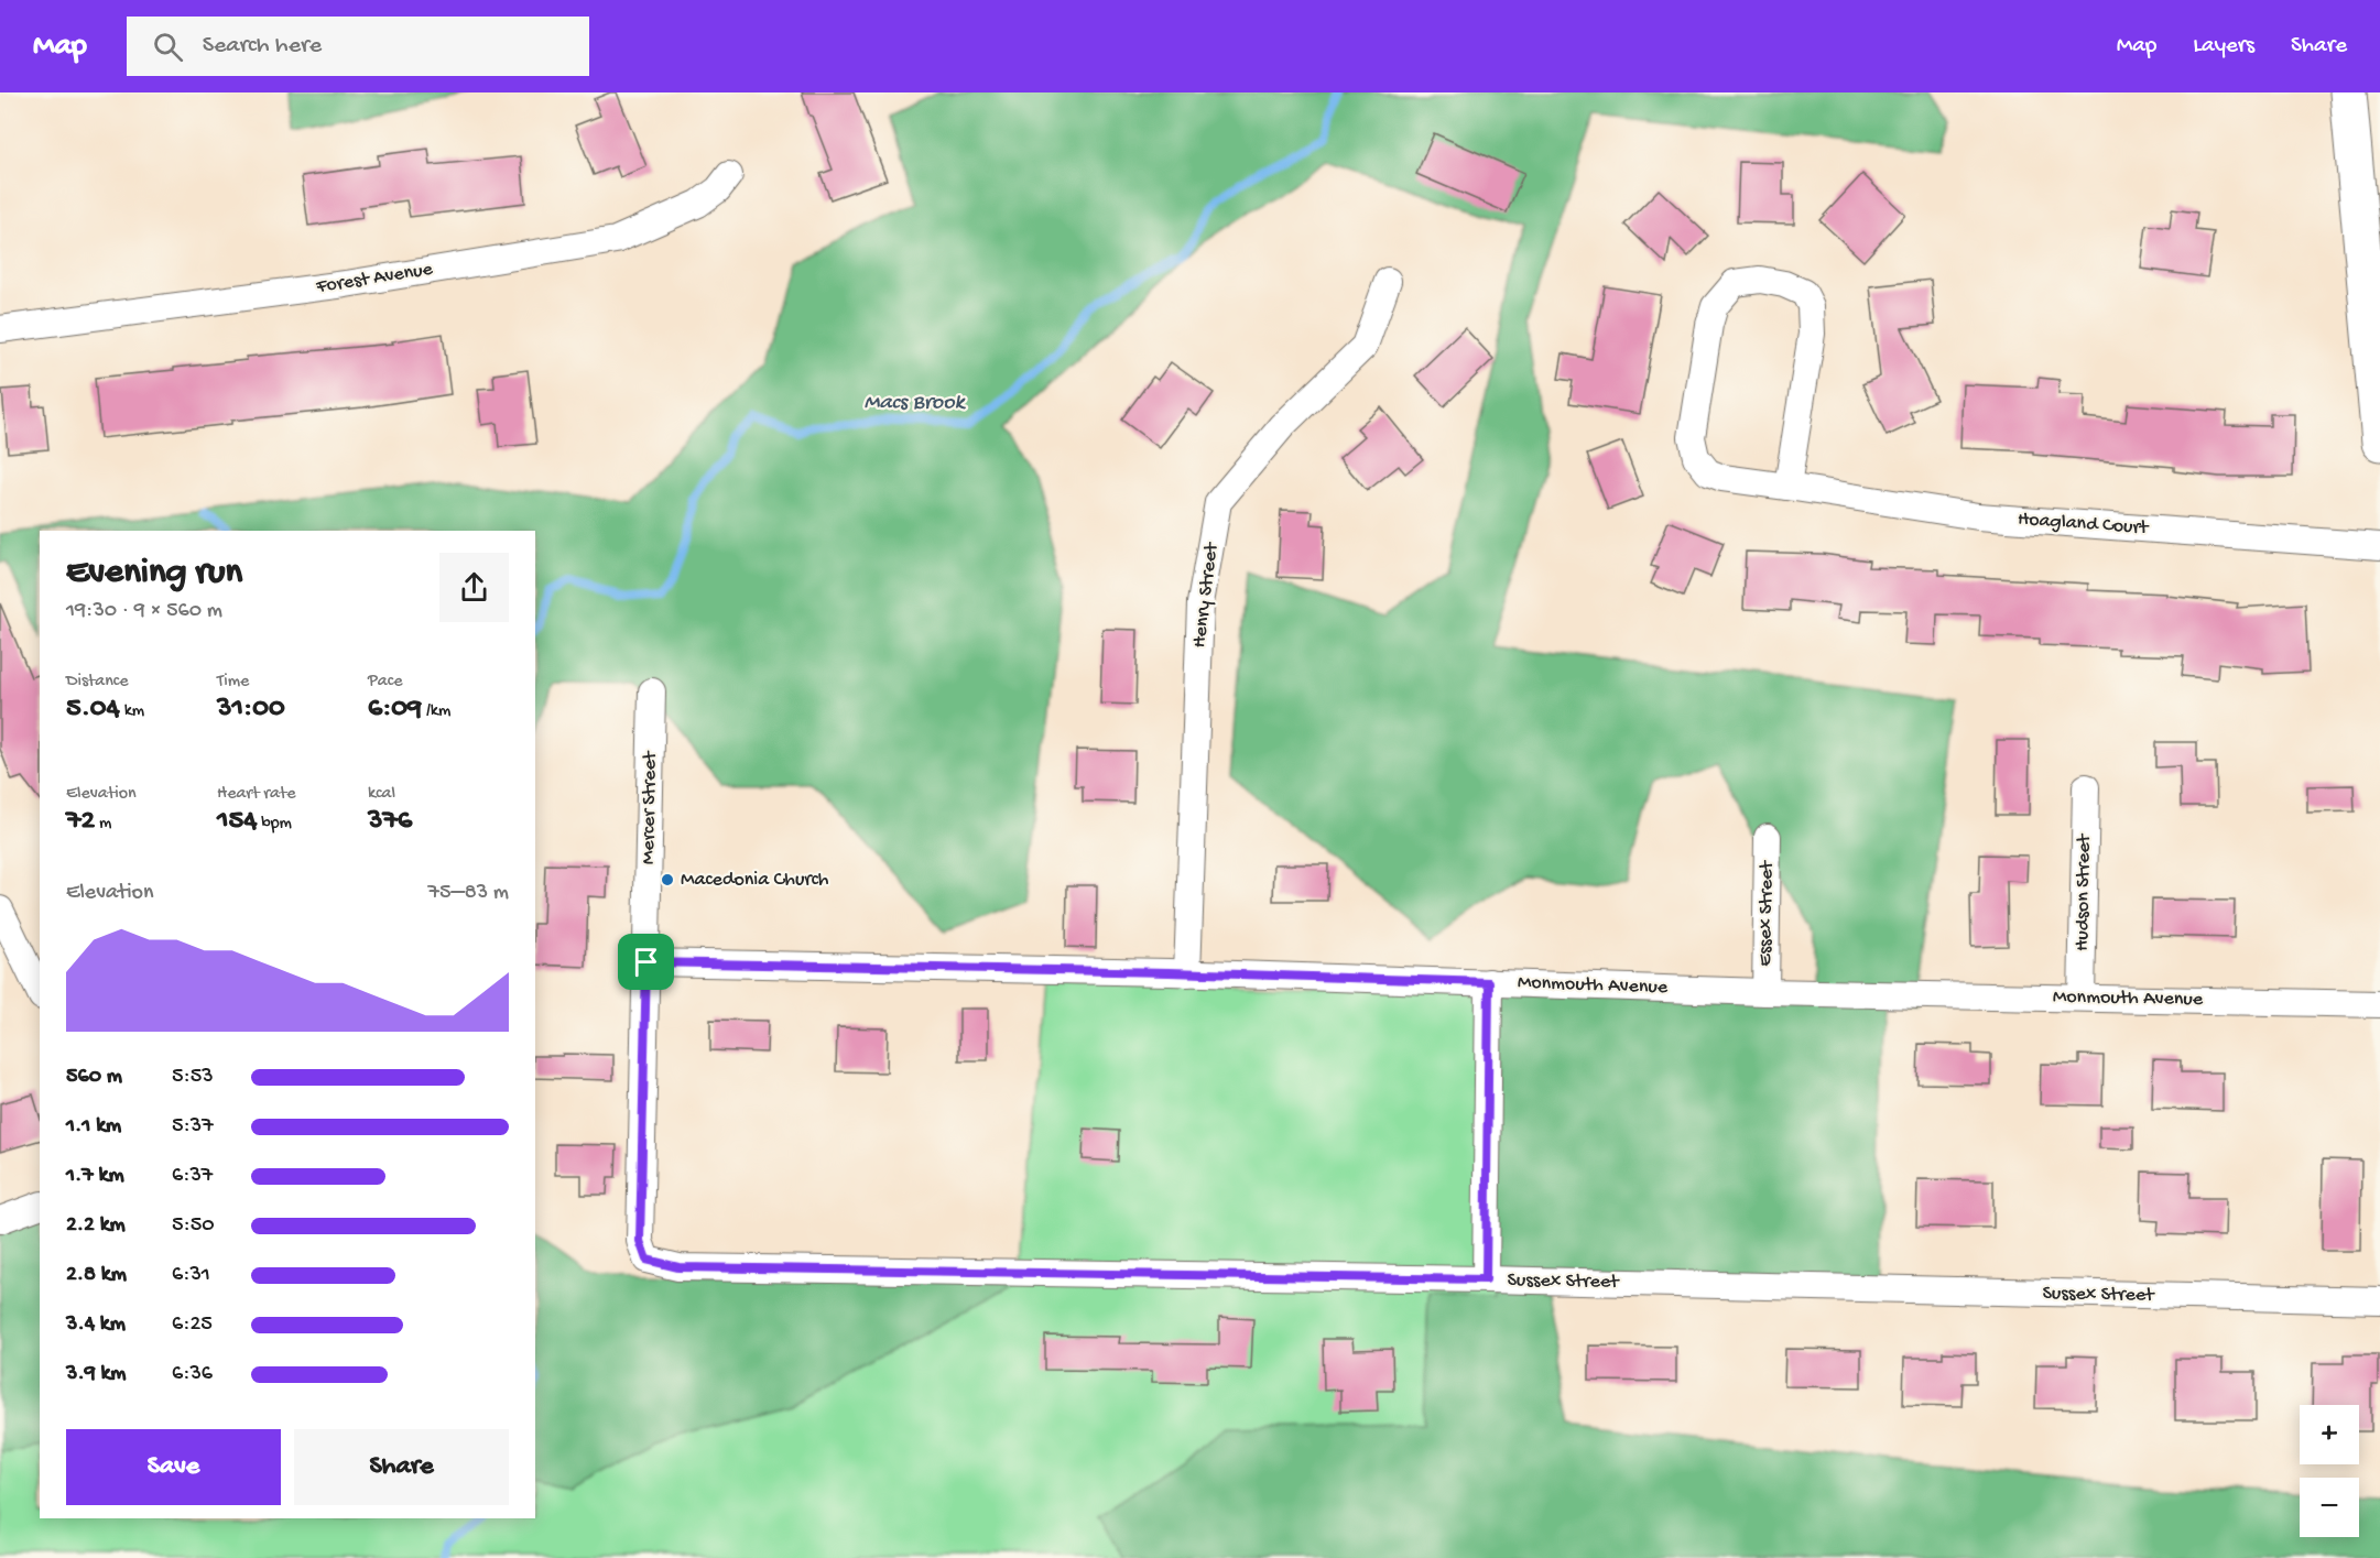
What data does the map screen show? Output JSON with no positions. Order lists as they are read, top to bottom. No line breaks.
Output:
{"streets":{"street":["Forest Avenue","Hoagland Court","Henry Street","Mercer Street","Hudson Street","Essex Street","Monmouth Avenue","Sussex Street"]},"crossings":[["Henry Street","Monmouth Avenue"],["Mercer Street","Monmouth Avenue"],["Mercer Street","Sussex Street"],["Hudson Street","Monmouth Avenue"],["Essex Street","Monmouth Avenue"]],"water":["Macs Brook"],"places":["Macedonia Church"],"page":{"header":"Map","search":"Search here","nav":["Map","Layers","Share"],"heading":["Evening run","19:30 · 9 × 560 m"],"stats":[["Distance","5.04 km"],["Time","31:00"],["Pace","6:09 /km"],["Elevation","72 m"],["Heart rate","154 bpm"],["kcal","376"]],"chart":["Elevation","75–83 m"],"list":[{"name":"560 m","note":"5:53"},{"name":"1.1 km","note":"5:37"},{"name":"1.7 km","note":"6:37"},{"name":"2.2 km","note":"5:50"},{"name":"2.8 km","note":"6:31"},{"name":"3.4 km","note":"6:25"},{"name":"3.9 km","note":"6:36"}],"map_buttons":["+","−"],"buttons":["Save","Share"]}}
